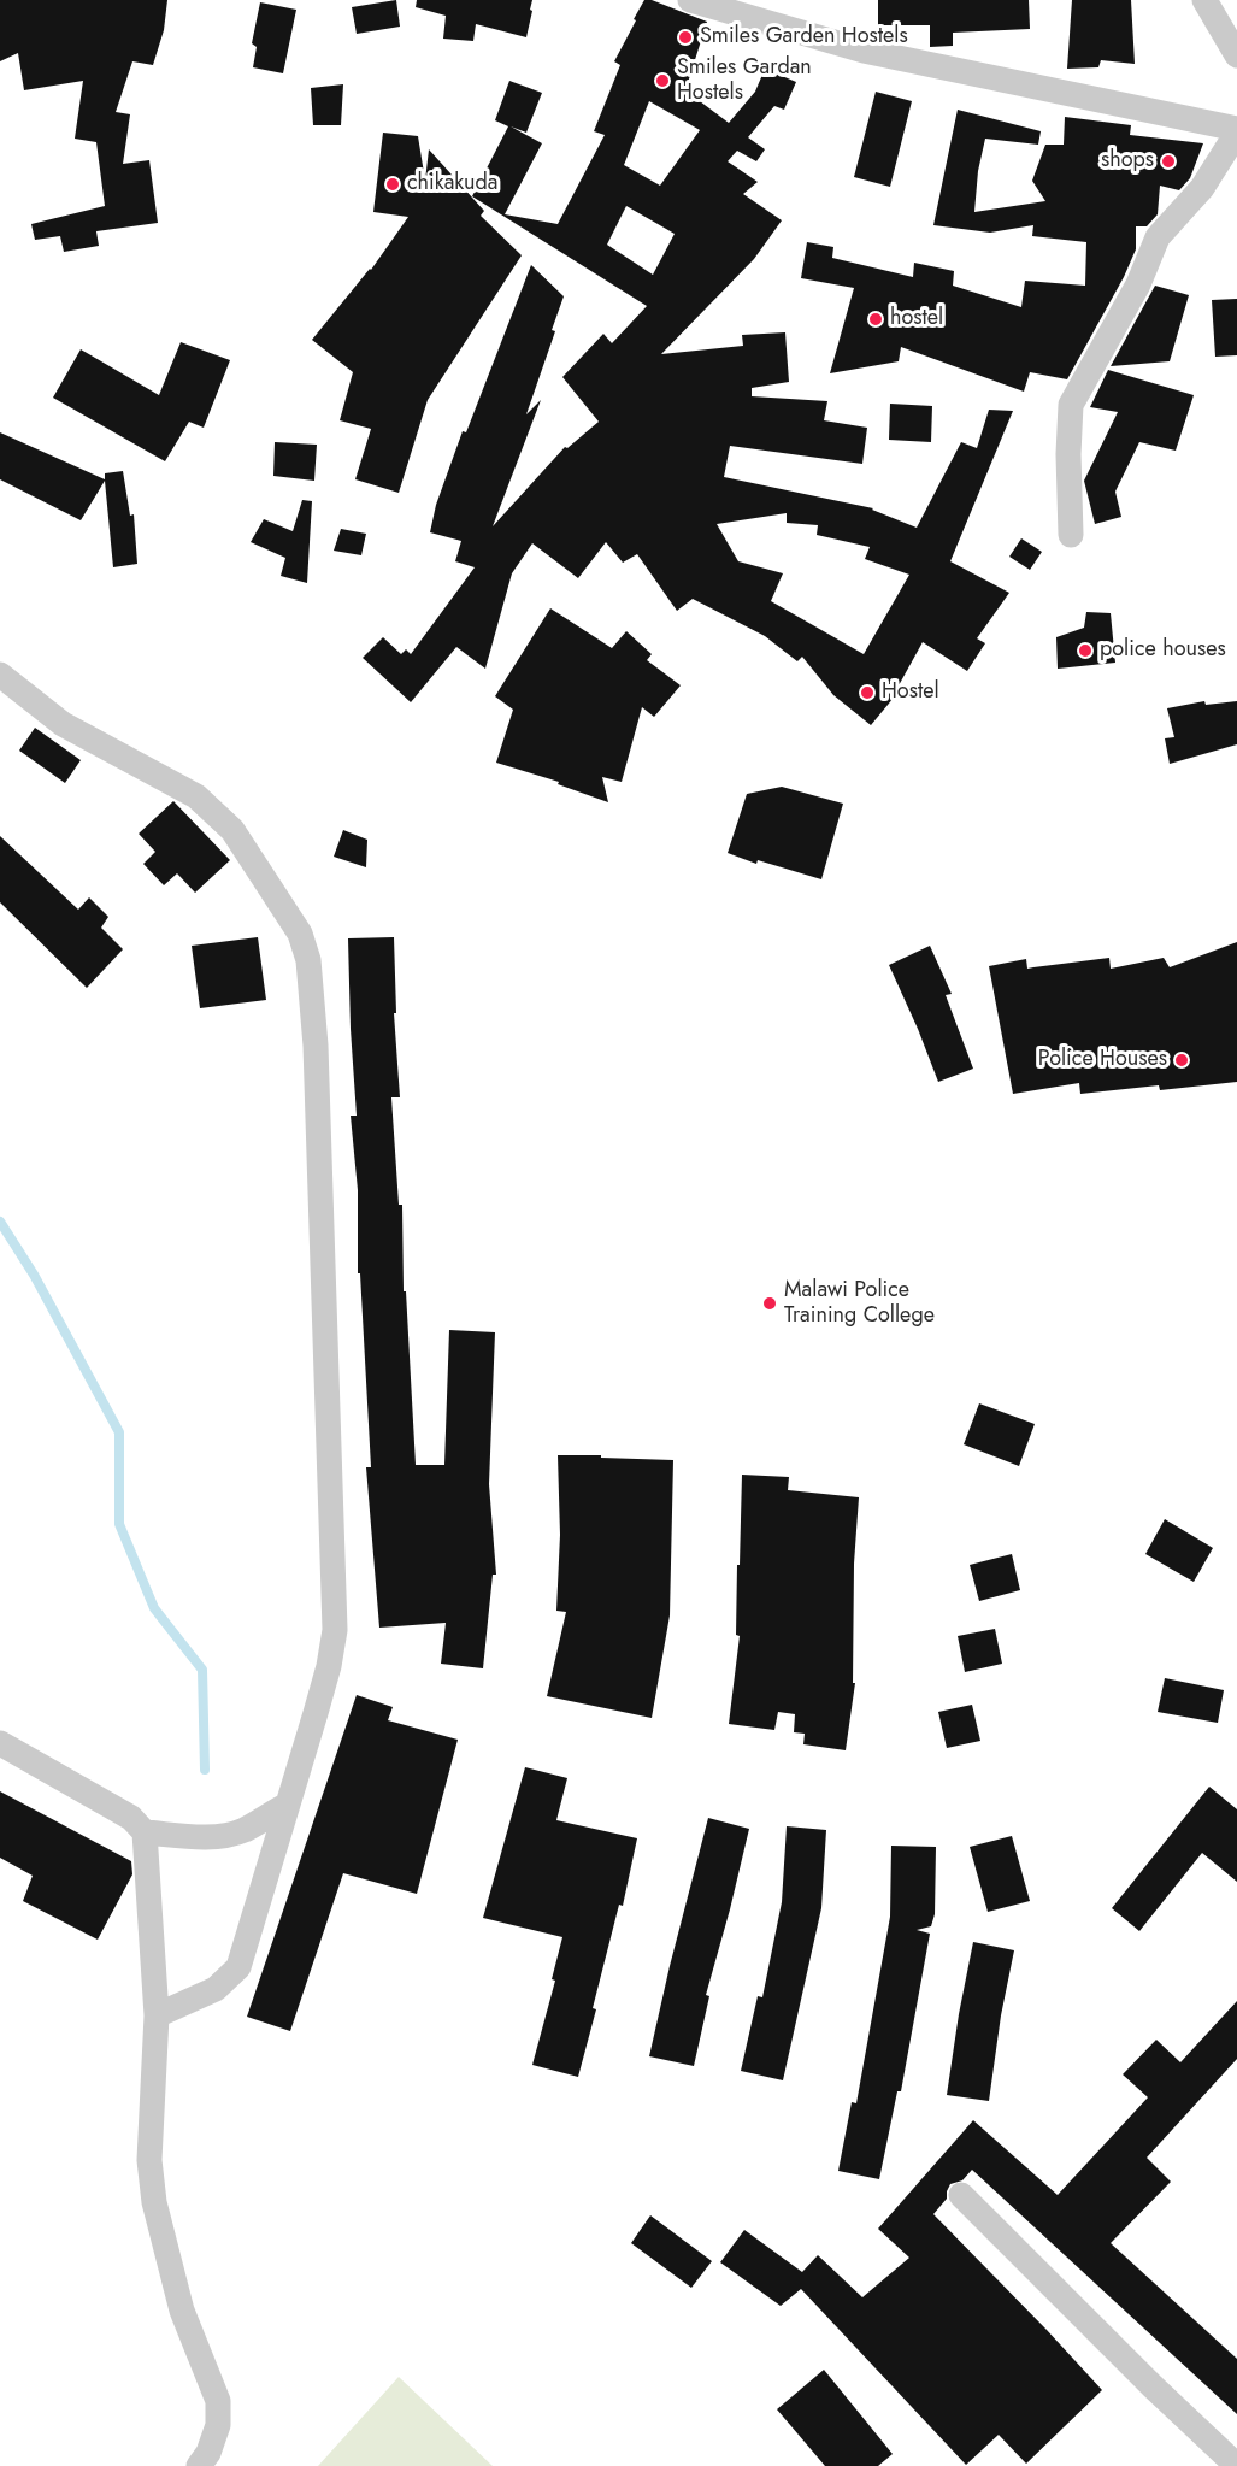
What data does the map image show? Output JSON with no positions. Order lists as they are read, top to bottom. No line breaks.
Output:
{"places":["Smiles Garden Hostels","Smiles Gardan Hostels","shops","chikakuda","hostel","police houses","Hostel","Police Houses","Malawi Police Training College"]}
